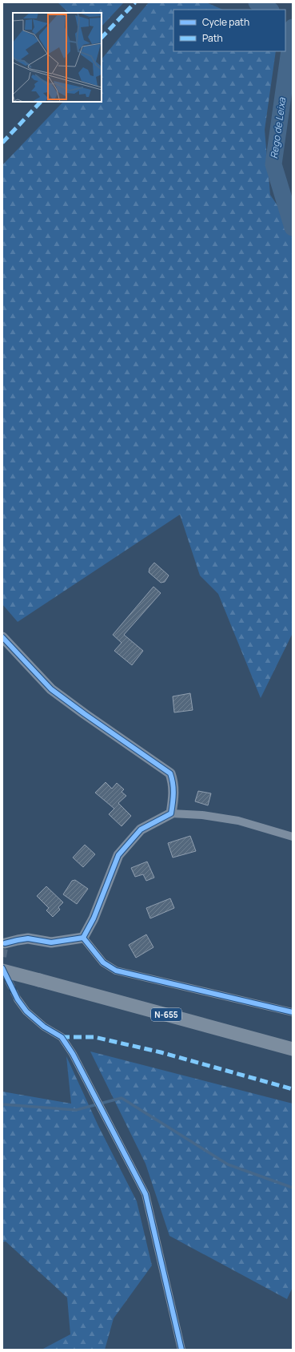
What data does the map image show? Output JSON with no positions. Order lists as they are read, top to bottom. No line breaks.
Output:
{"streets":{"highway":["N-655"]},"water":["Rego de Leixa"],"legend":["Cycle path","Path"]}
